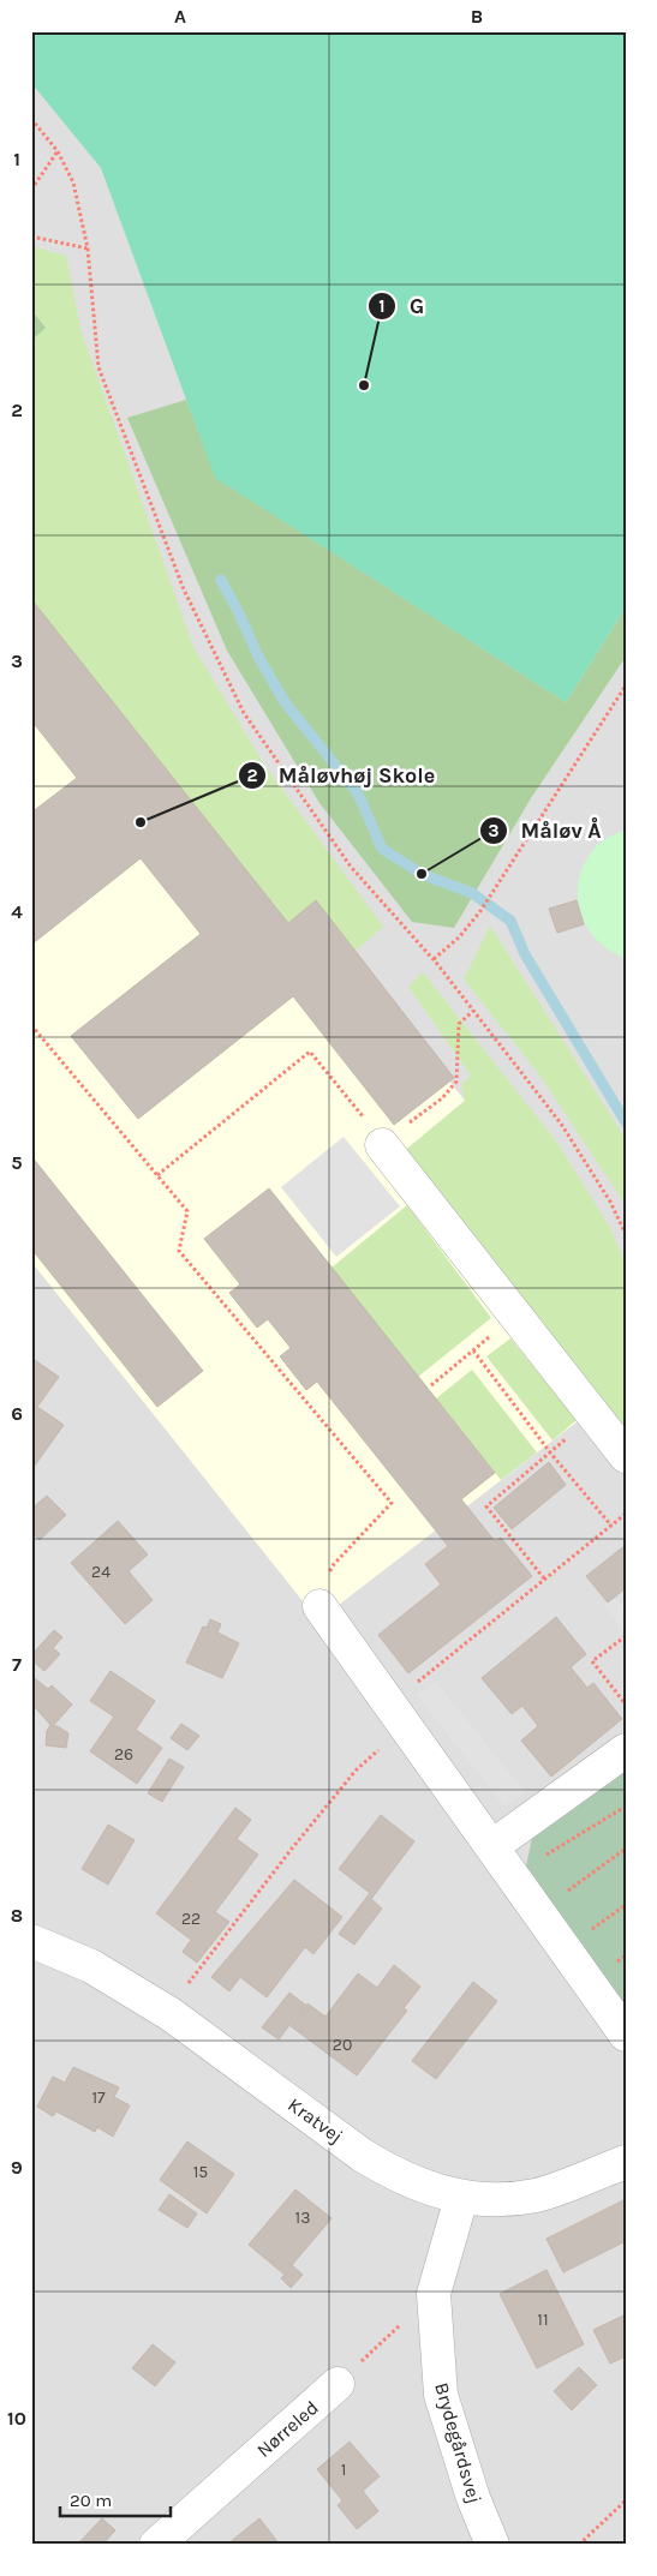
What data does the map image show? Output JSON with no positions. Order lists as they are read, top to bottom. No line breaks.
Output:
{"streets":{"street":["Kratvej","Nørreled","Brydegårdsvej"]},"crossings":[["Kratvej","Brydegårdsvej"]],"places":["G","Måløvhøj Skole","Måløv Å"],"house_numbers":["24","26","22","20","17","15","13","11","1"],"scale_bar":"20 m","grid":{"columns":["A","B"],"rows":["1","2","3","4","5","6","7","8","9","10"]}}
